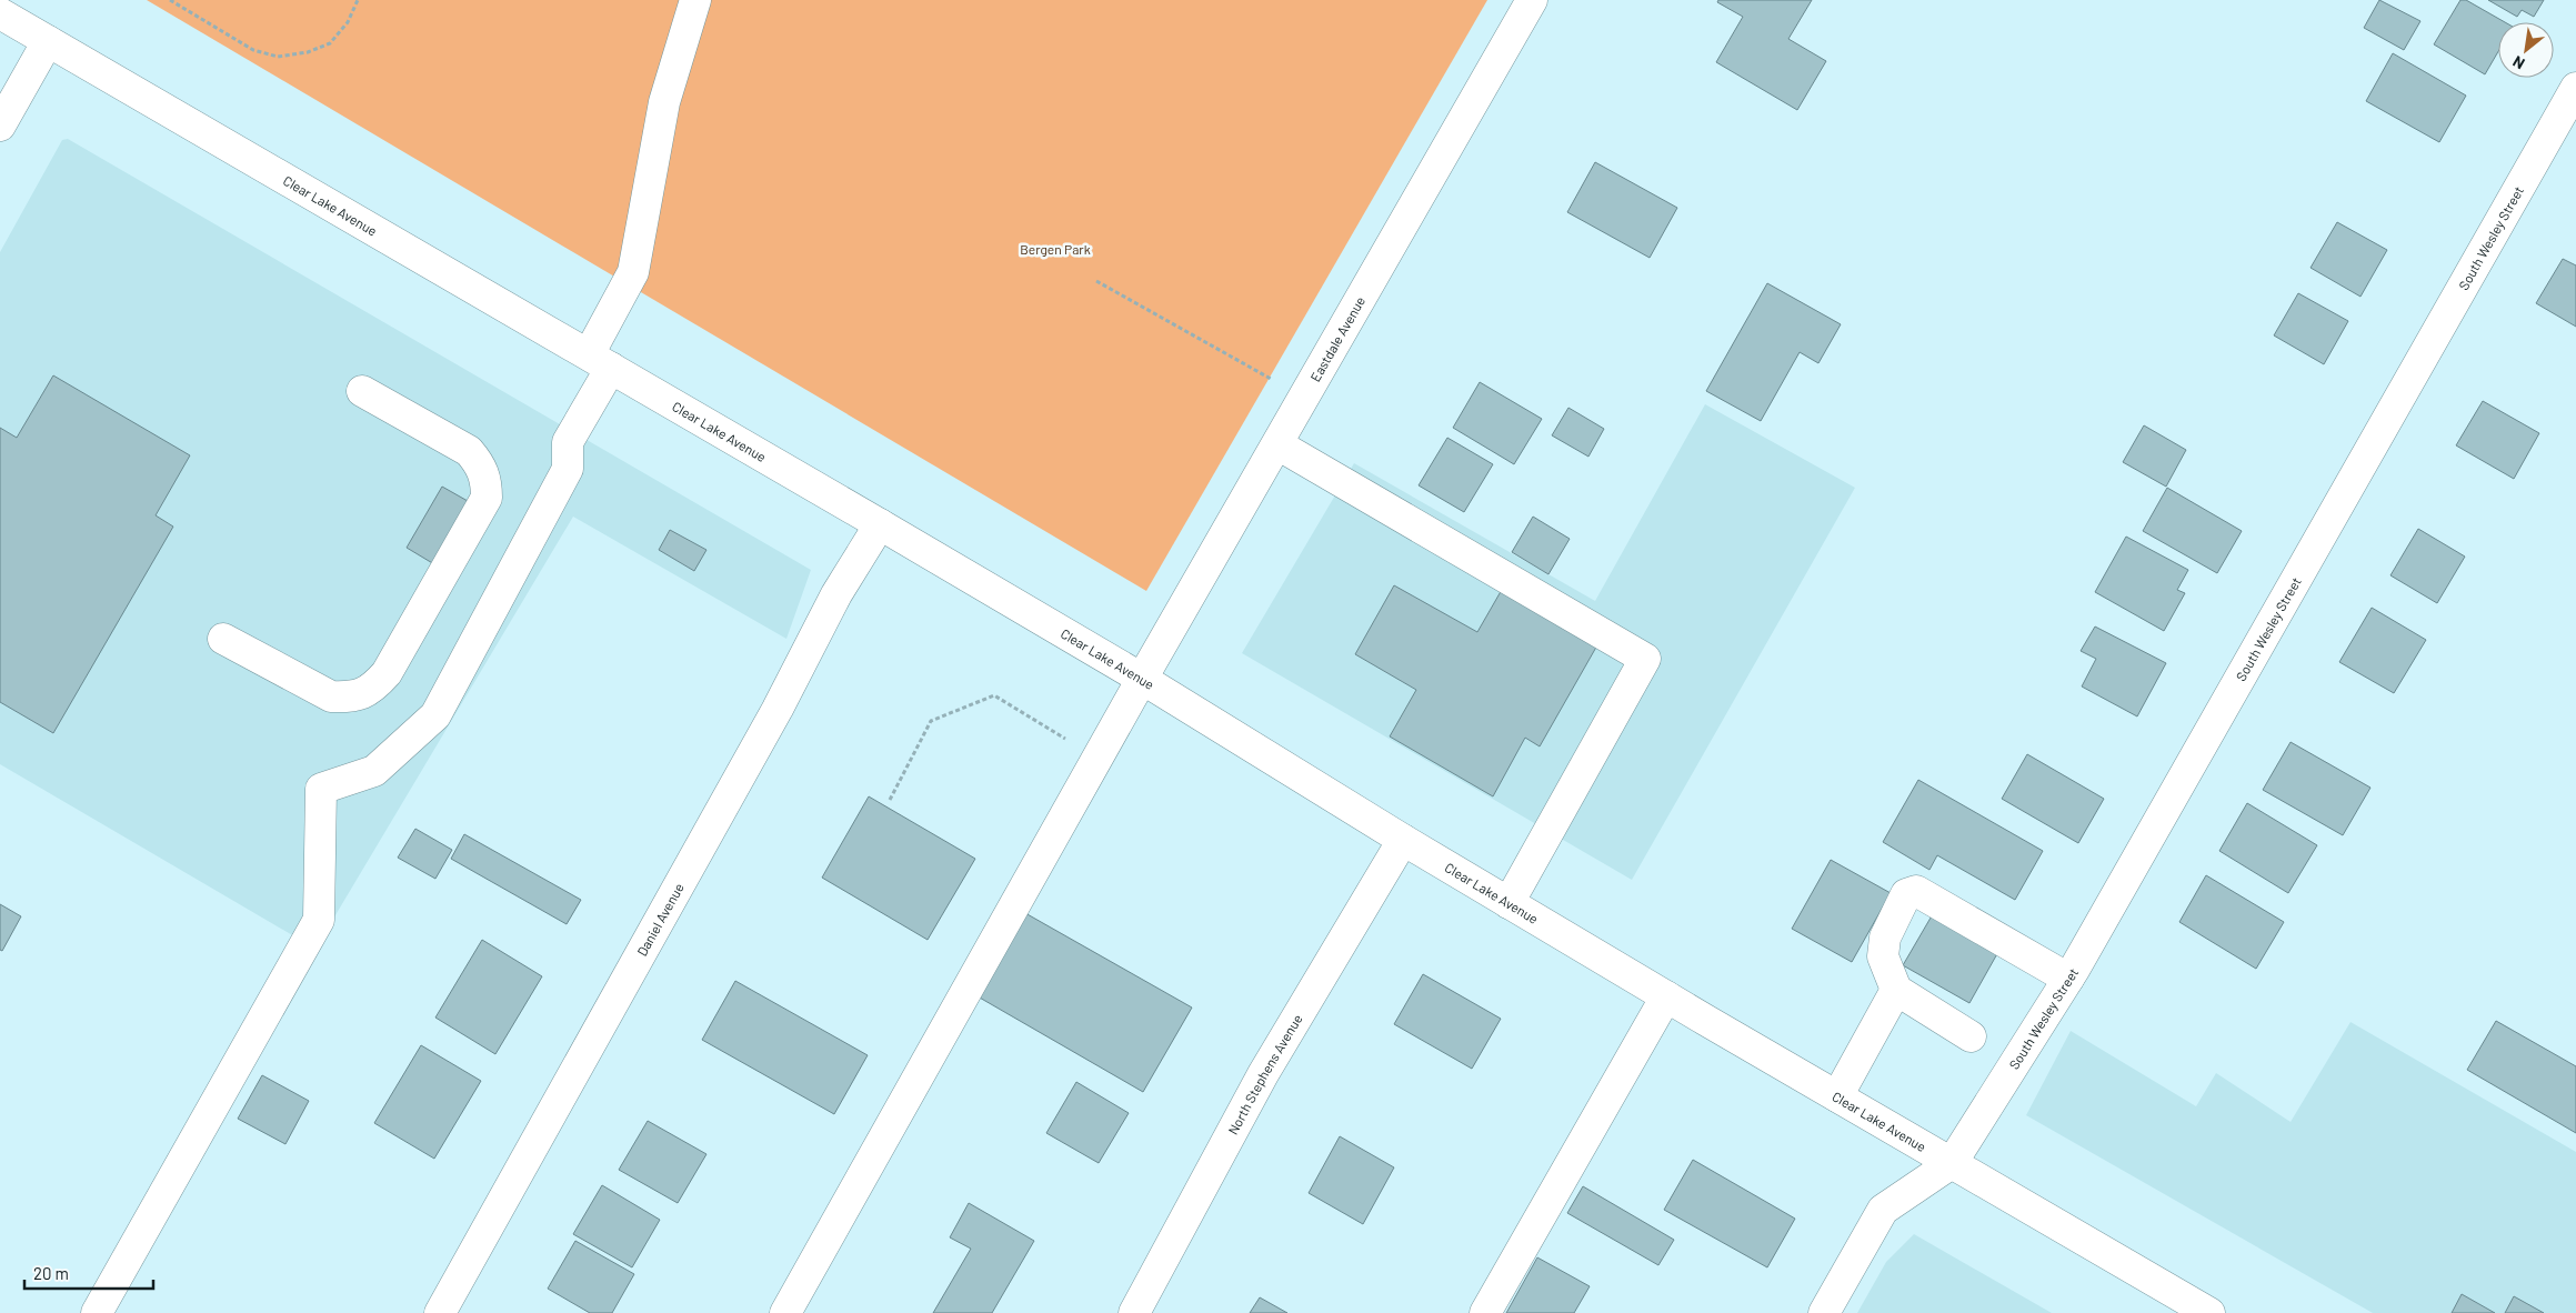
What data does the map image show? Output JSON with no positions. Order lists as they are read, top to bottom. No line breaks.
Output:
{"streets":{"street":["Clear Lake Avenue","South Wesley Street","Eastdale Avenue","Daniel Avenue","North Stephens Avenue"]},"crossings":[["Clear Lake Avenue","South Wesley Street"],["Clear Lake Avenue","Eastdale Avenue"],["Clear Lake Avenue","Daniel Avenue"],["Clear Lake Avenue","North Stephens Avenue"]],"parks":["Bergen Park"],"scale_bar":"20 m","north":"bottom left"}
